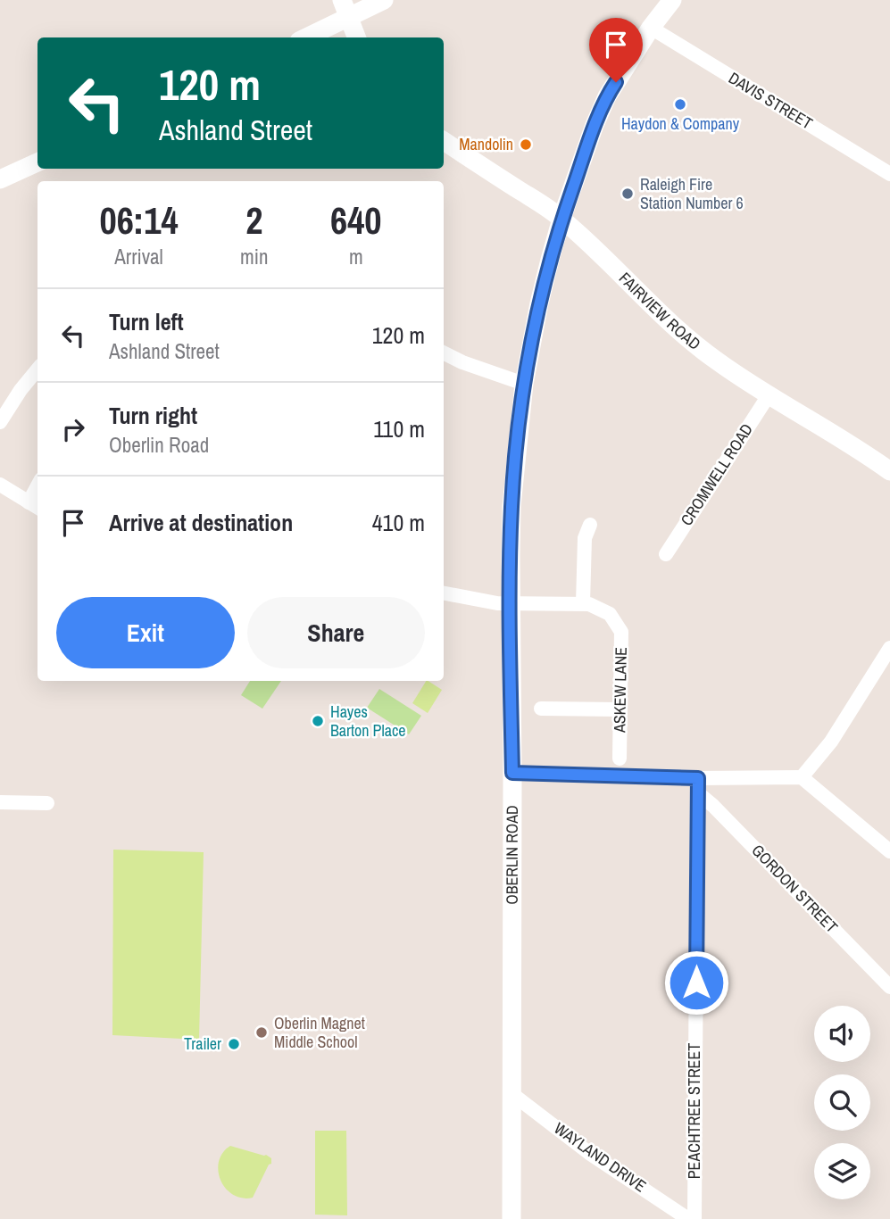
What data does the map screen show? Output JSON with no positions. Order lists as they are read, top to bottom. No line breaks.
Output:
{"streets":{"main road":["FAIRVIEW ROAD","OBERLIN ROAD"],"street":["DAVIS STREET","CROMWELL ROAD","ASKEW LANE","GORDON STREET","PEACHTREE STREET","WAYLAND DRIVE"]},"crossings":[["DAVIS STREET","OBERLIN ROAD"],["FAIRVIEW ROAD","CROMWELL ROAD"],["FAIRVIEW ROAD","OBERLIN ROAD"],["ASKEW LANE","OBERLIN ROAD"],["OBERLIN ROAD","WAYLAND DRIVE"],["GORDON STREET","PEACHTREE STREET"]],"places":["Haydon & Company","Mandolin","Raleigh Fire Station Number 6","Hayes Barton Place","Oberlin Magnet Middle School","Trailer"],"page":{"turn":["120 m","Ashland Street"],"eta":["06:14","Arrival","2","min","640","m"],"list":[{"name":"Turn left","note":"Ashland Street","value":"120 m"},{"name":"Turn right","note":"Oberlin Road","value":"110 m"},{"name":"Arrive at destination","value":"410 m"}],"buttons":["Exit","Share"]}}
